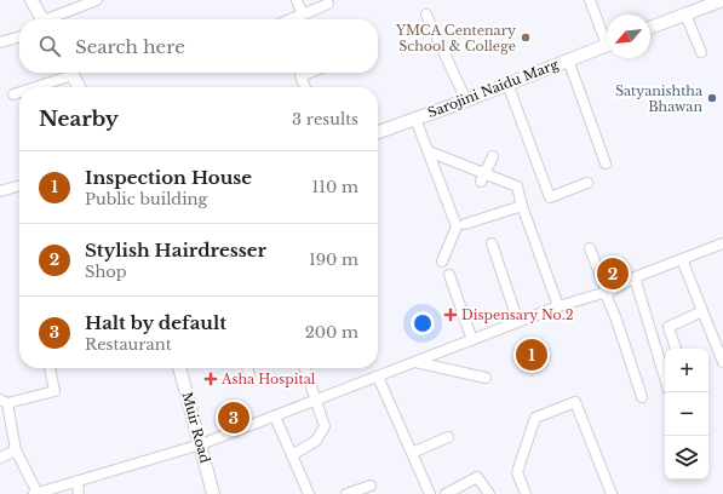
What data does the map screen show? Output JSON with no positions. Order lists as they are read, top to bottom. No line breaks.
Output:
{"streets":{"main road":["Sarojini Naidu Marg","Muir Road"]},"places":{"other":["YMCA Centenary School & College","Satyanishtha Bhawan"],"health":["Dispensary No.2","Asha Hospital"]},"north":"bottom left","page":{"search":"Search here","heading":["Nearby","3 results"],"list":[{"mark":"1","name":"Inspection House","note":"Public building","value":"110 m"},{"mark":"2","name":"Stylish Hairdresser","note":"Shop","value":"190 m"},{"mark":"3","name":"Halt by default","note":"Restaurant","value":"200 m"}],"pins":["2","1","3"],"map_buttons":["+","−"]}}
